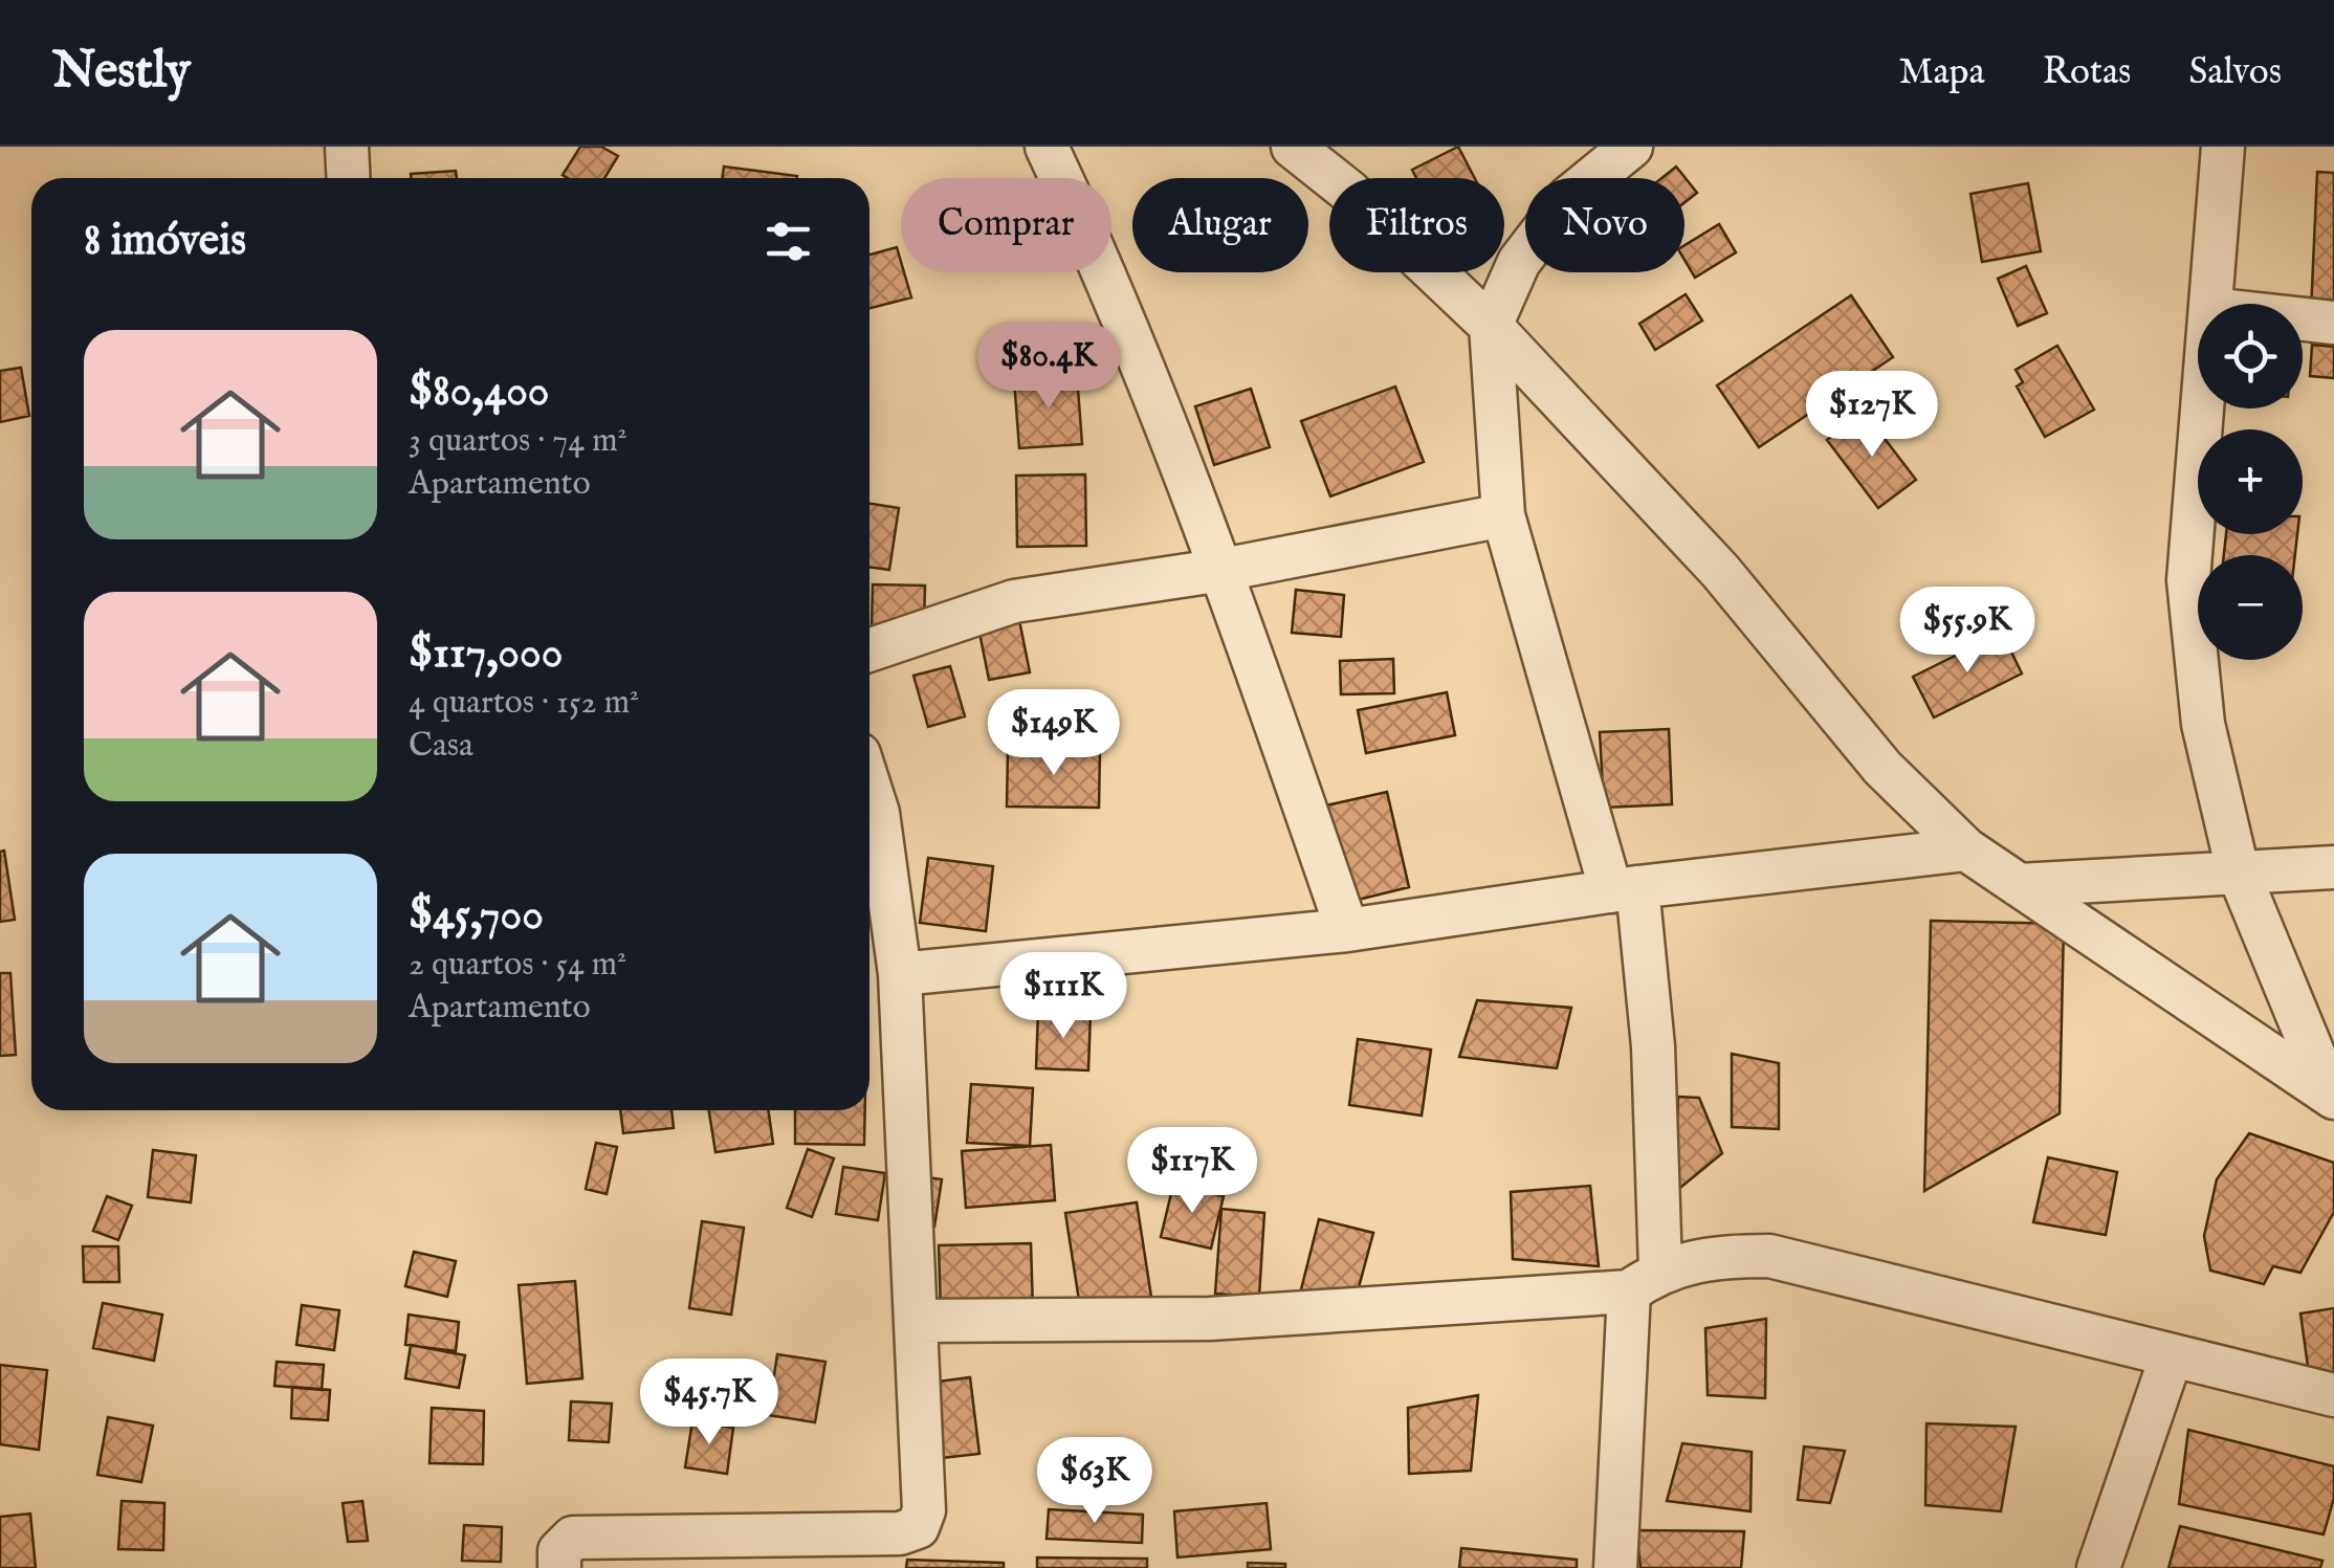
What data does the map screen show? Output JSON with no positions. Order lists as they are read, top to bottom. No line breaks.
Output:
{"page":{"header":"Nestly","nav":["Mapa","Rotas","Salvos"],"chip":["Comprar","Alugar","Filtros","Novo"],"heading":"8 imóveis","map_buttons":["+","−"],"list":[{"name":"$80,400","note":"3 quartos · 74 m² · Apartamento"},{"name":"$117,000","note":"4 quartos · 152 m² · Casa"},{"name":"$45,700","note":"2 quartos · 54 m² · Apartamento"}],"price":["$80.4K","$127K","$55.9K","$149K","$111K","$117K","$45.7K","$63K"]}}
